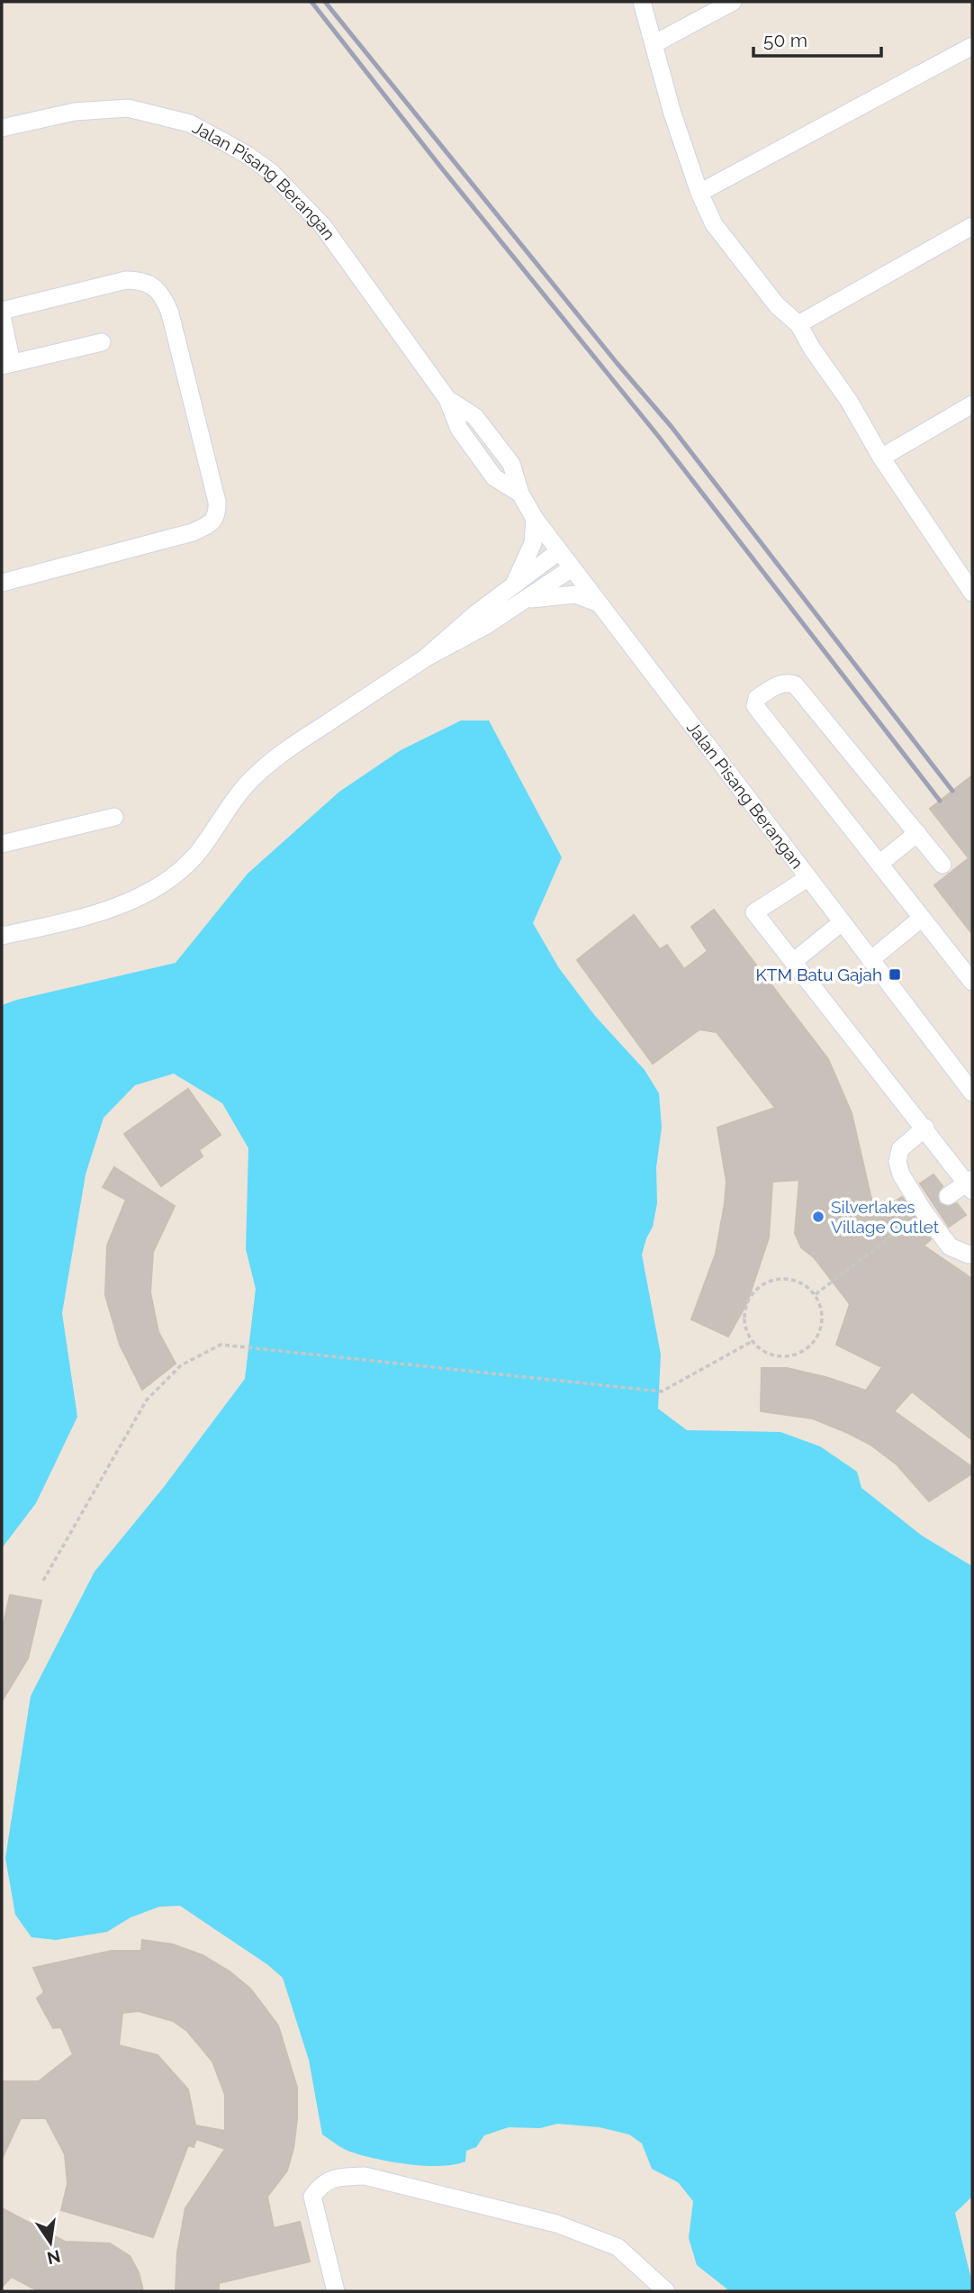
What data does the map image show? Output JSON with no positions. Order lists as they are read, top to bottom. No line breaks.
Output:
{"streets":{"street":["Jalan Pisang Berangan"]},"places":{"transit":["KTM Batu Gajah"],"other":["Silverlakes Village Outlet"]},"scale_bar":"50 m","north":"bottom"}
